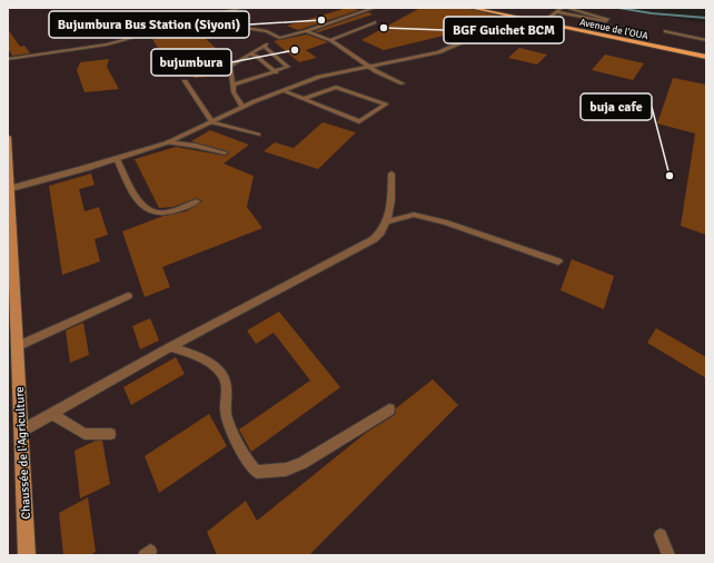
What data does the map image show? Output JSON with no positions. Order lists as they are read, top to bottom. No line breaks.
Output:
{"streets":{"main road":["Avenue de l'OUA"],"street":["Chaussée de l'Agriculture"]},"places":["Bujumbura Bus Station (Siyoni)","BGF Guichet BCM","bujumbura","buja cafe"]}
